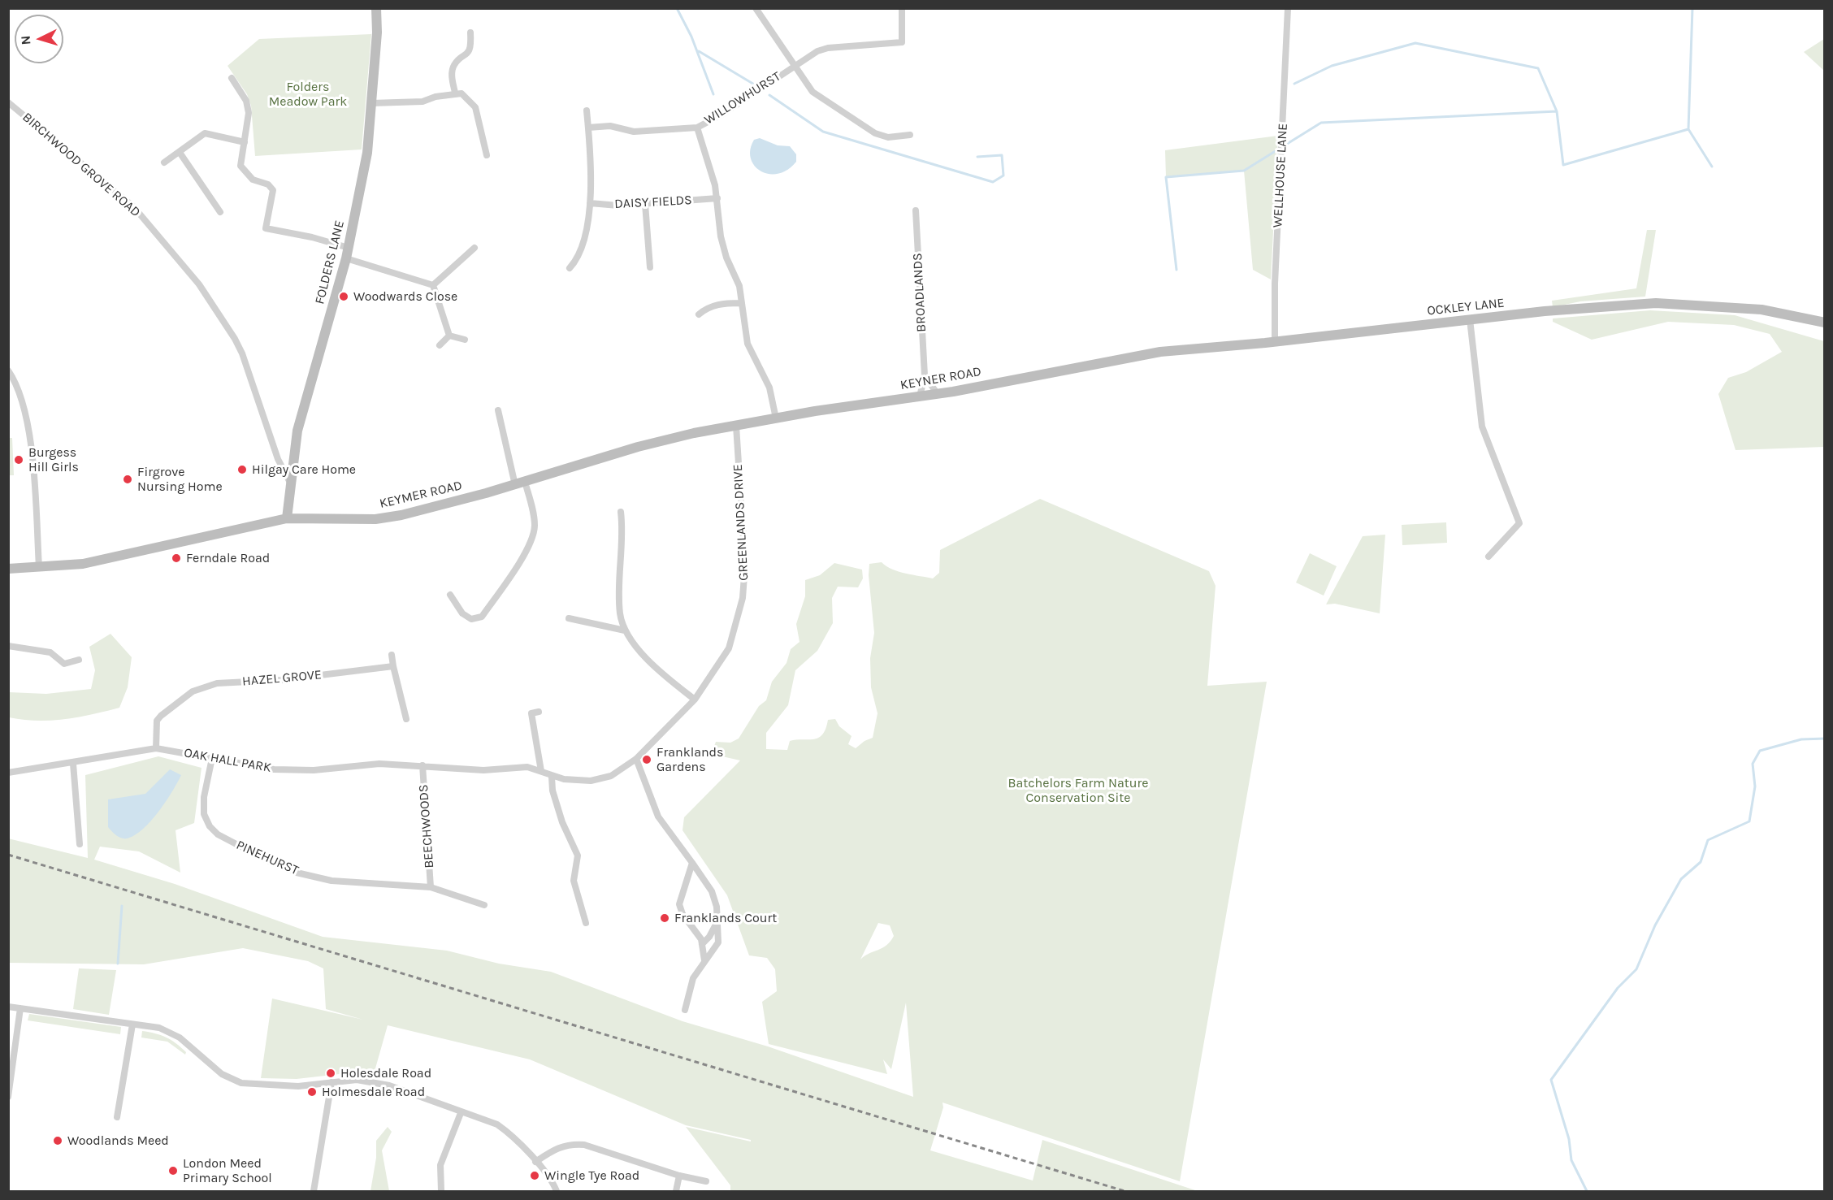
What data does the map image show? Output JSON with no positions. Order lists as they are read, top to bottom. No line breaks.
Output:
{"streets":{"street":["WILLOWHURST","BIRCHWOOD GROVE ROAD","WELLHOUSE LANE","DAISY FIELDS","FOLDERS LANE","BROADLANDS","OCKLEY LANE","KEYNER ROAD","KEYMER ROAD","GREENLANDS DRIVE","HAZEL GROVE","OAK HALL PARK","BEECHWOODS","PINEHURST"]},"crossings":[["WILLOWHURST","DAISY FIELDS"],["WILLOWHURST","KEYNER ROAD"],["WILLOWHURST","KEYMER ROAD"],["BIRCHWOOD GROVE ROAD","FOLDERS LANE"],["WELLHOUSE LANE","OCKLEY LANE"],["FOLDERS LANE","KEYMER ROAD"],["BROADLANDS","KEYNER ROAD"],["OCKLEY LANE","KEYNER ROAD"],["KEYNER ROAD","KEYMER ROAD"],["KEYMER ROAD","GREENLANDS DRIVE"],["GREENLANDS DRIVE","OAK HALL PARK"],["HAZEL GROVE","OAK HALL PARK"],["OAK HALL PARK","BEECHWOODS"],["OAK HALL PARK","PINEHURST"],["BEECHWOODS","PINEHURST"]],"parks":["Folders Meadow Park","Batchelors Farm Nature Conservation Site"],"places":["Woodwards Close","Burgess Hill Girls","Hilgay Care Home","Firgrove Nursing Home","Ferndale Road","Franklands Gardens","Franklands Court","Holesdale Road","Holmesdale Road","Woodlands Meed","London Meed Primary School","Wingle Tye Road"],"north":"left"}
